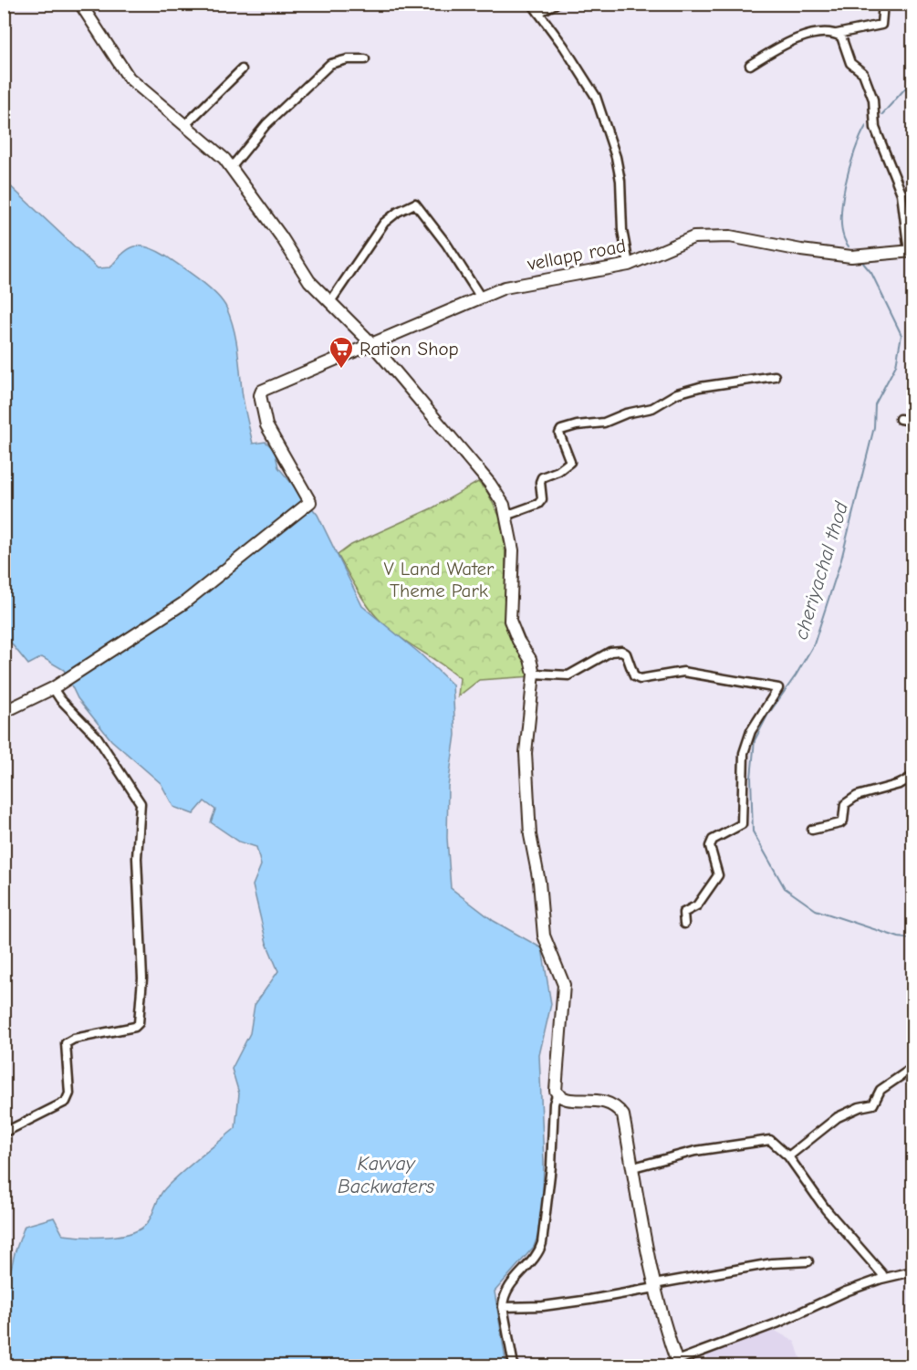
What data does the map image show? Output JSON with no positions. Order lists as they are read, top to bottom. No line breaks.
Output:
{"streets":{"main road":["vellapp road"]},"water":["cheriyachal thod","Kavvay Backwaters"],"parks":["V Land Water Theme Park"],"places":{"supermarket":["Ration Shop"]}}
